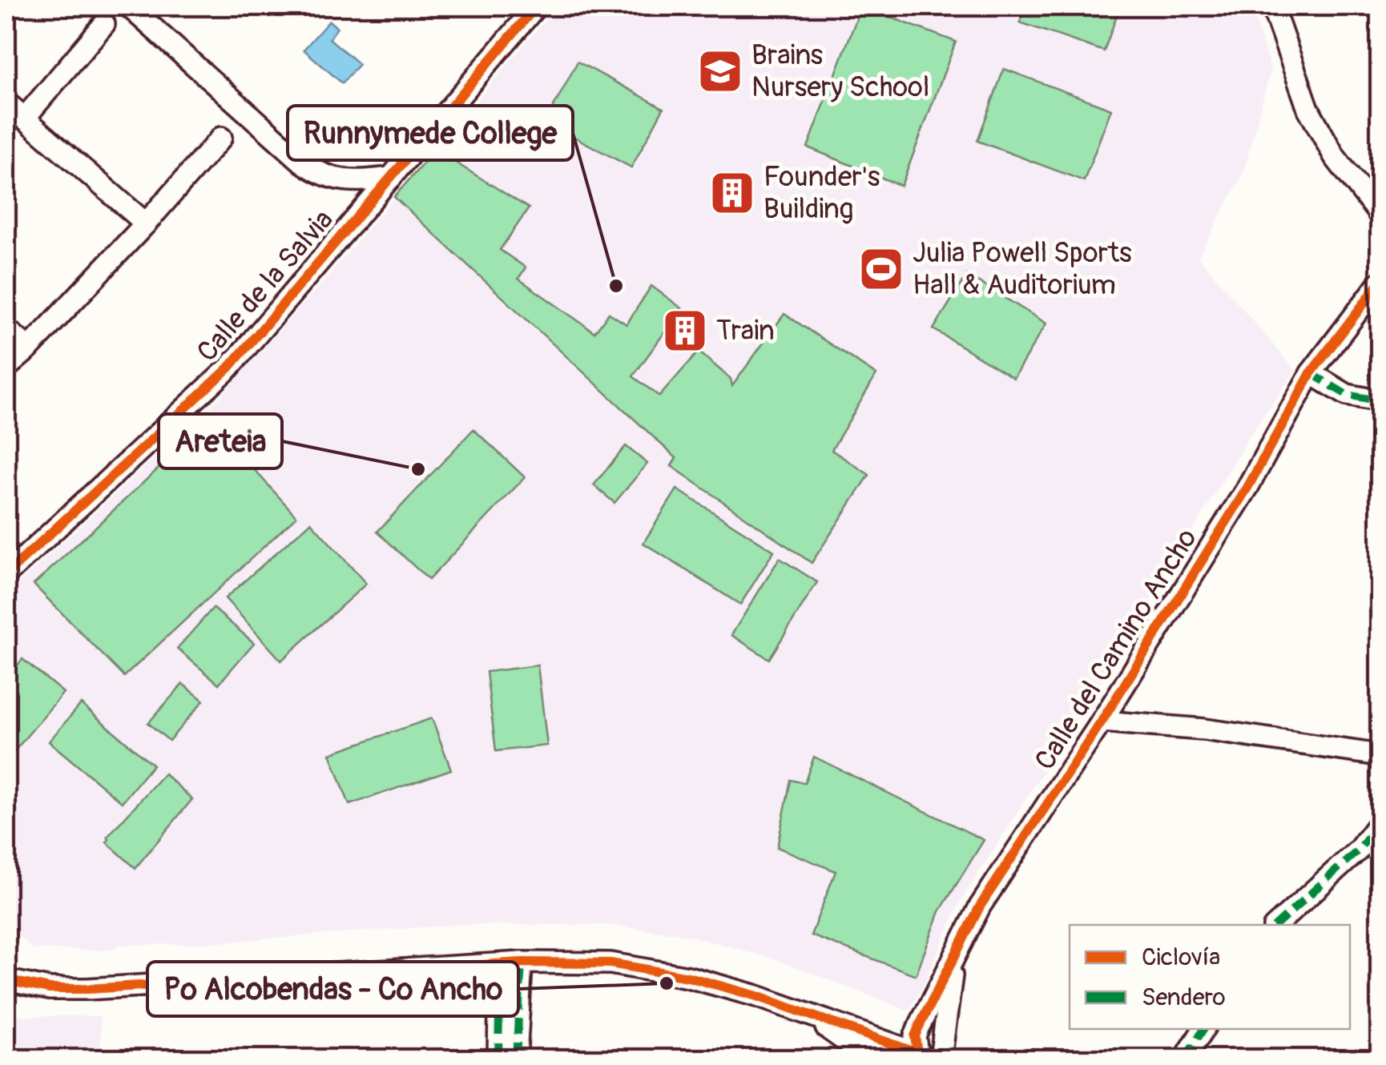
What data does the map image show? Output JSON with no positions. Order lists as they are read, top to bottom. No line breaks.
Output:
{"streets":{"street":["Calle de la Salvia","Calle del Camino Ancho"]},"places":{"school or university":["Brains Nursery School"],"building":["Founder's Building","Train"],"sports":["Julia Powell Sports Hall & Auditorium"],"other":["Runnymede College","Areteia","Pº Alcobendas - Cº Ancho"]},"legend":["Ciclovía","Sendero"]}
